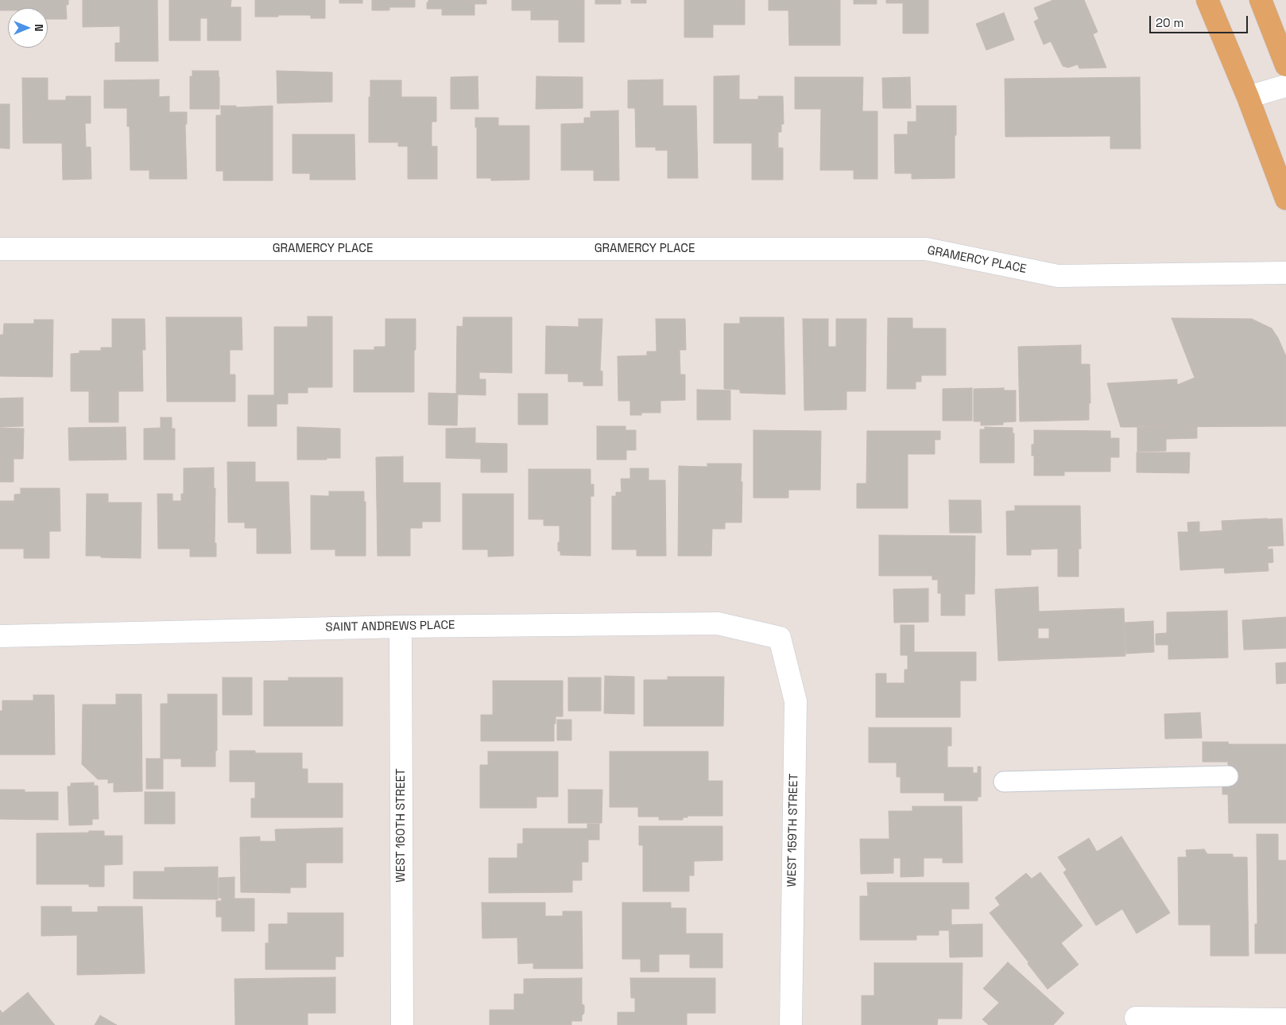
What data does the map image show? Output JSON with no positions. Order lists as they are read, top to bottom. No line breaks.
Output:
{"streets":{"street":["GRAMERCY PLACE","SAINT ANDREWS PLACE","WEST 160TH STREET","WEST 159TH STREET"]},"crossings":[["SAINT ANDREWS PLACE","WEST 160TH STREET"],["SAINT ANDREWS PLACE","WEST 159TH STREET"]],"scale_bar":"20 m","north":"right"}
